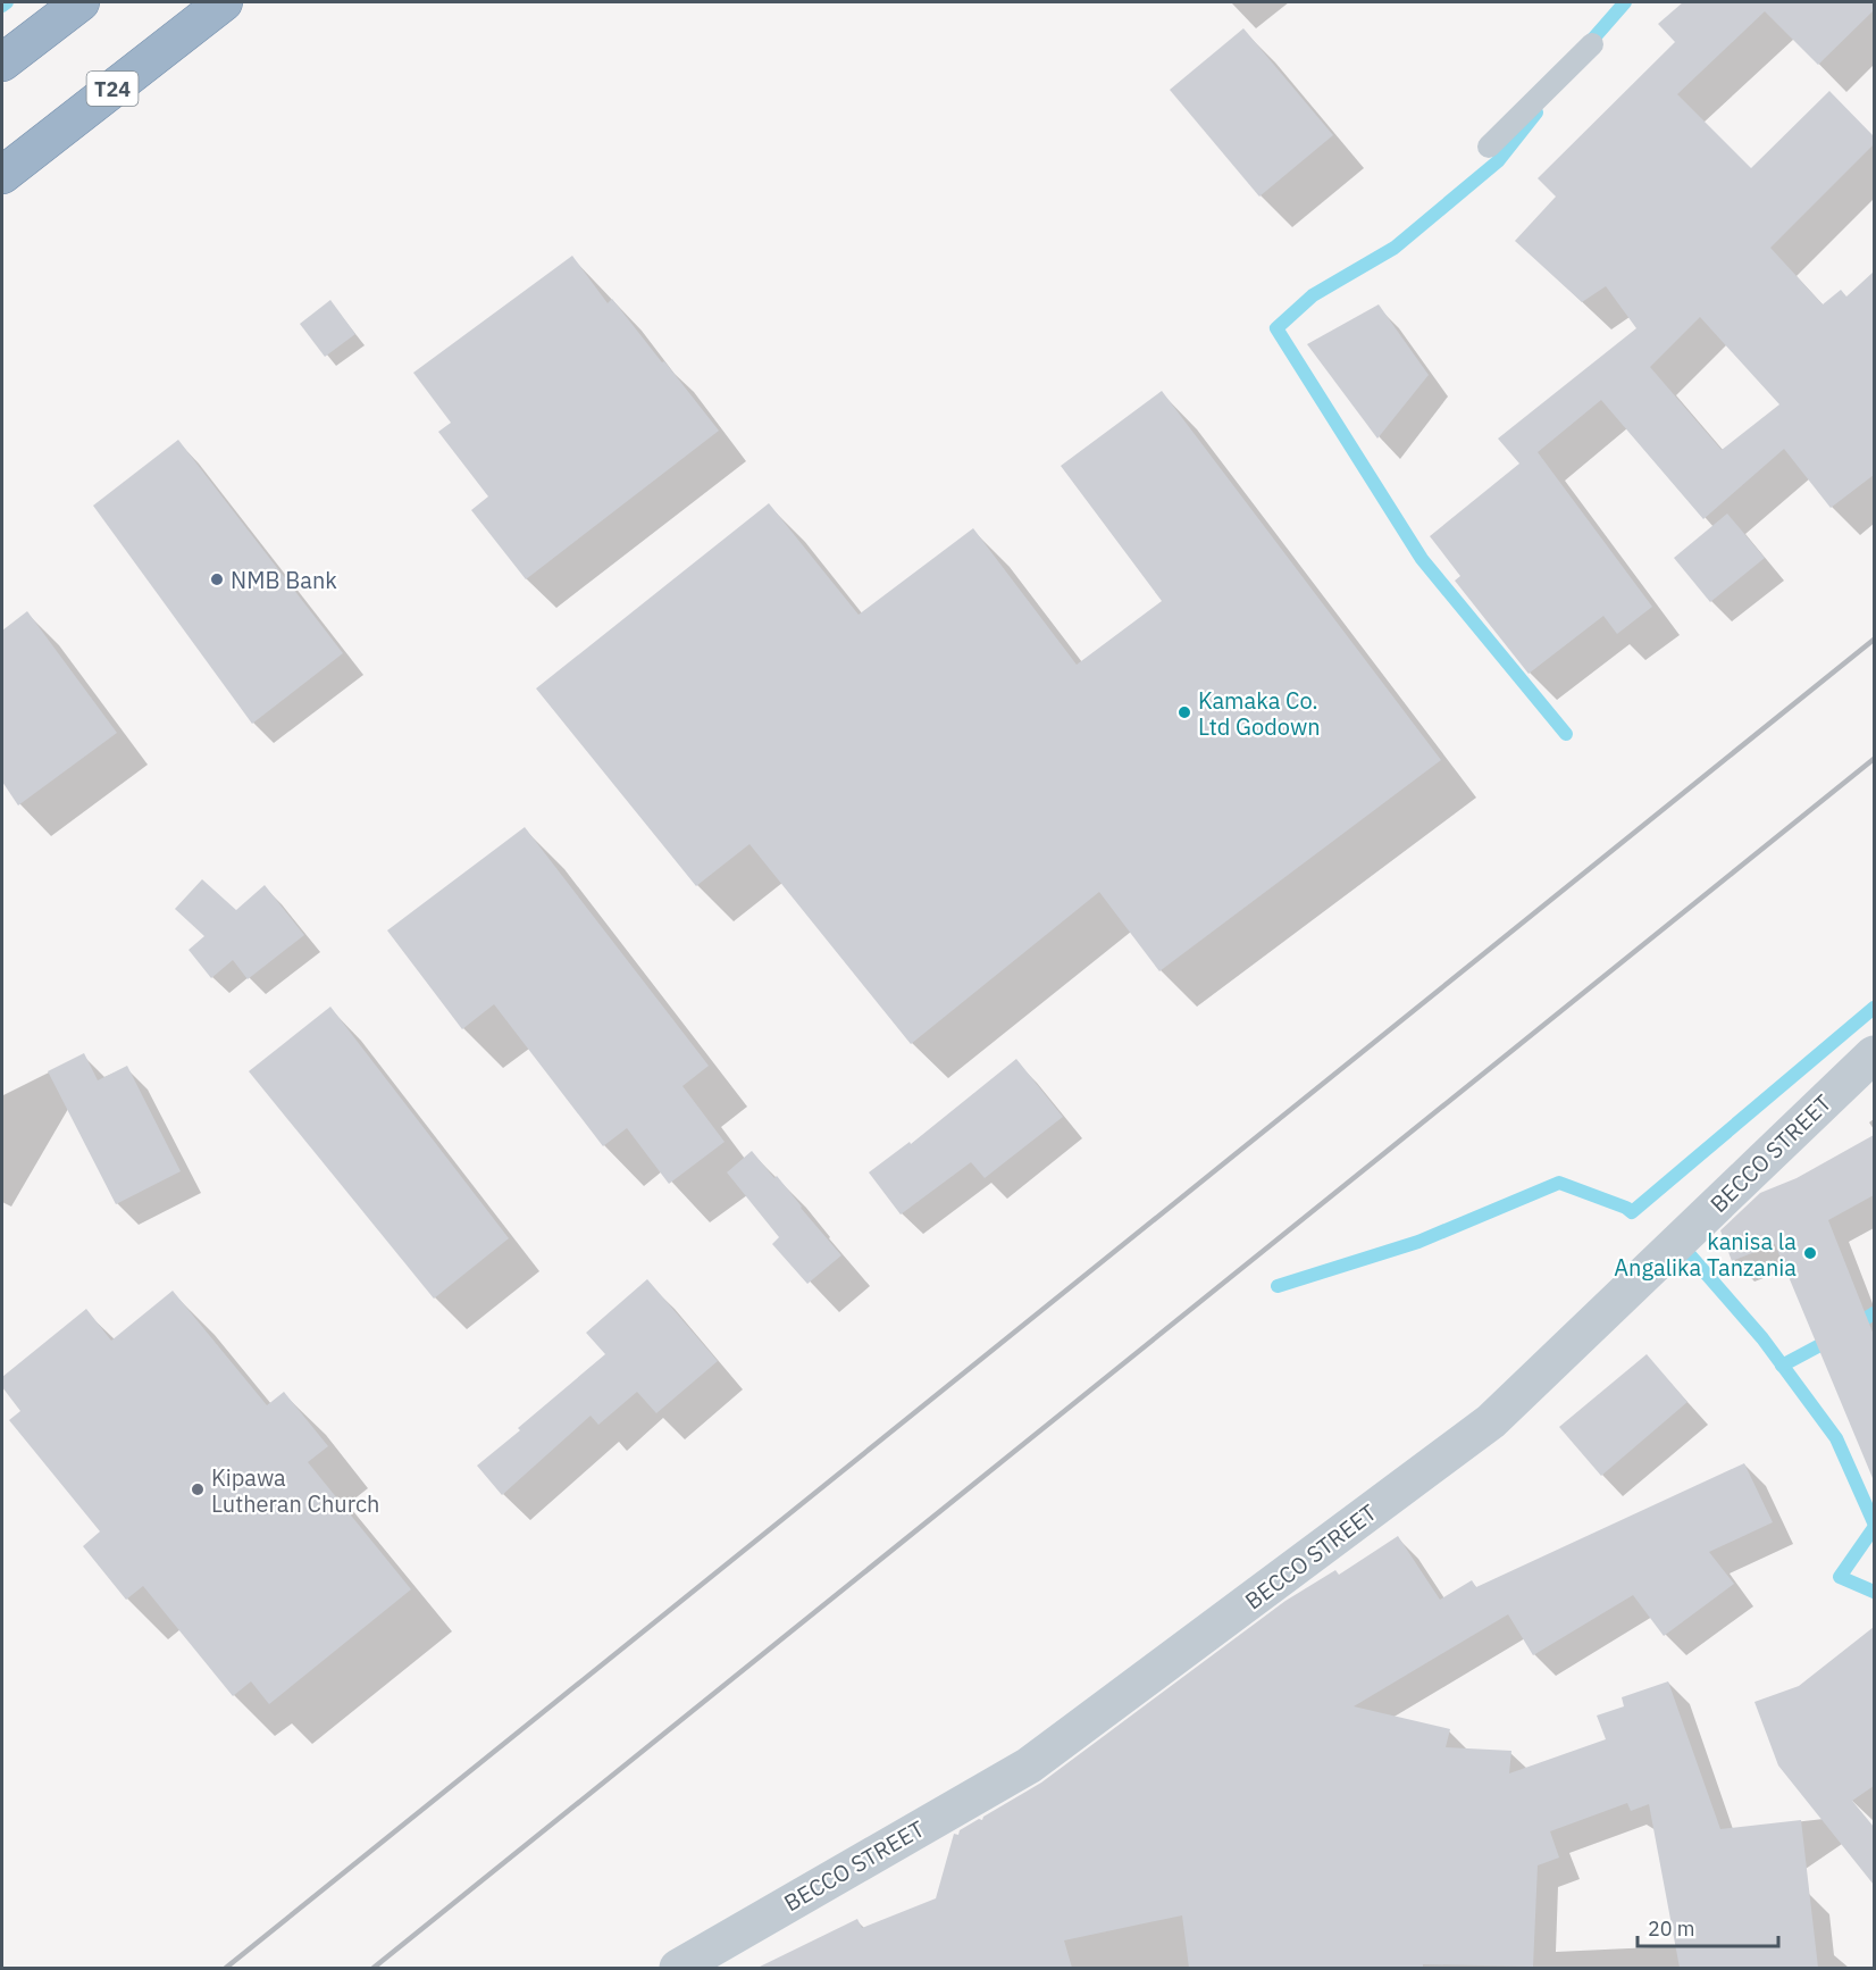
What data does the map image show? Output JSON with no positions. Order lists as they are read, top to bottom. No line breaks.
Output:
{"streets":{"highway":["T24"],"street":["BECCO STREET"]},"places":["NMB Bank","Kamaka Co. Ltd Godown","kanisa la Angalika Tanzania","Kipawa Lutheran Church"],"scale_bar":"20 m"}
